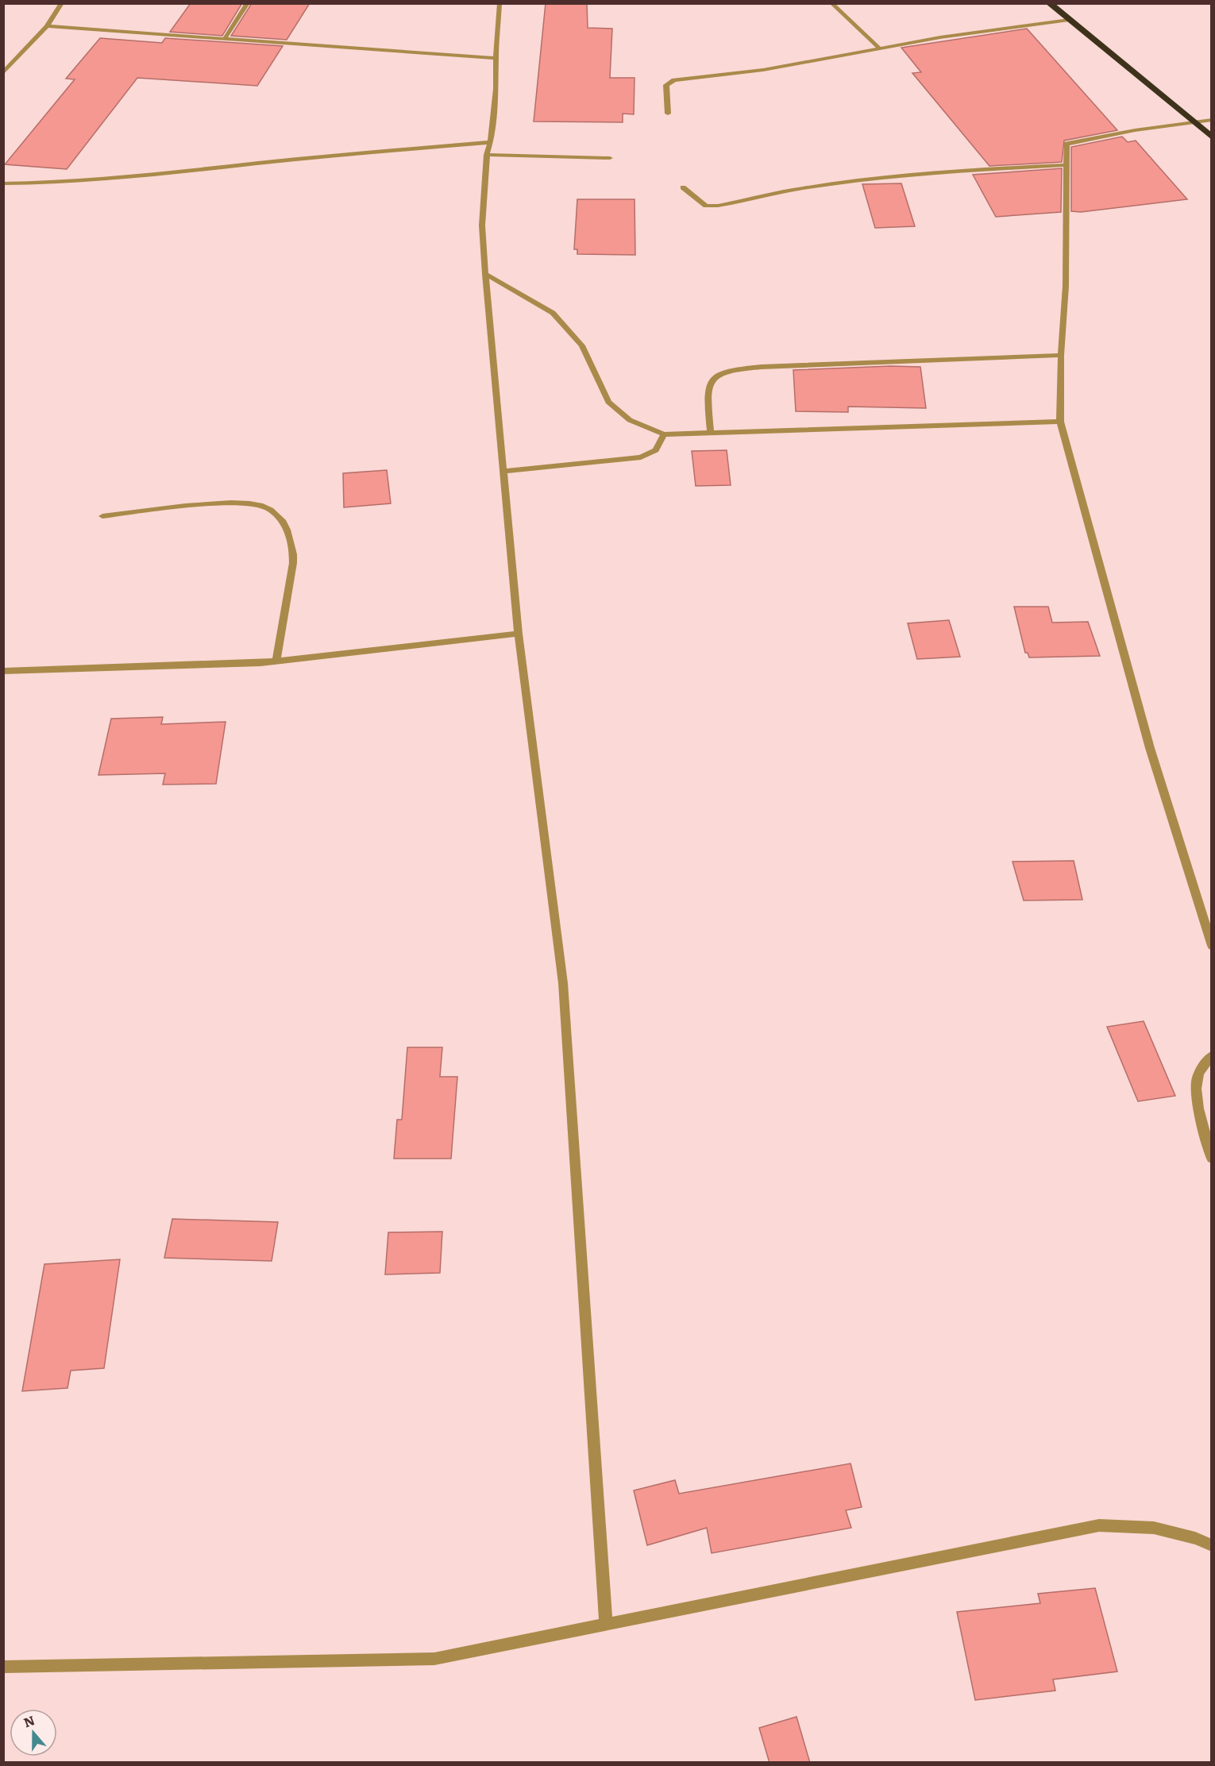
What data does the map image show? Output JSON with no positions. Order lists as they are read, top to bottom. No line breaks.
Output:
{"north":"top"}
